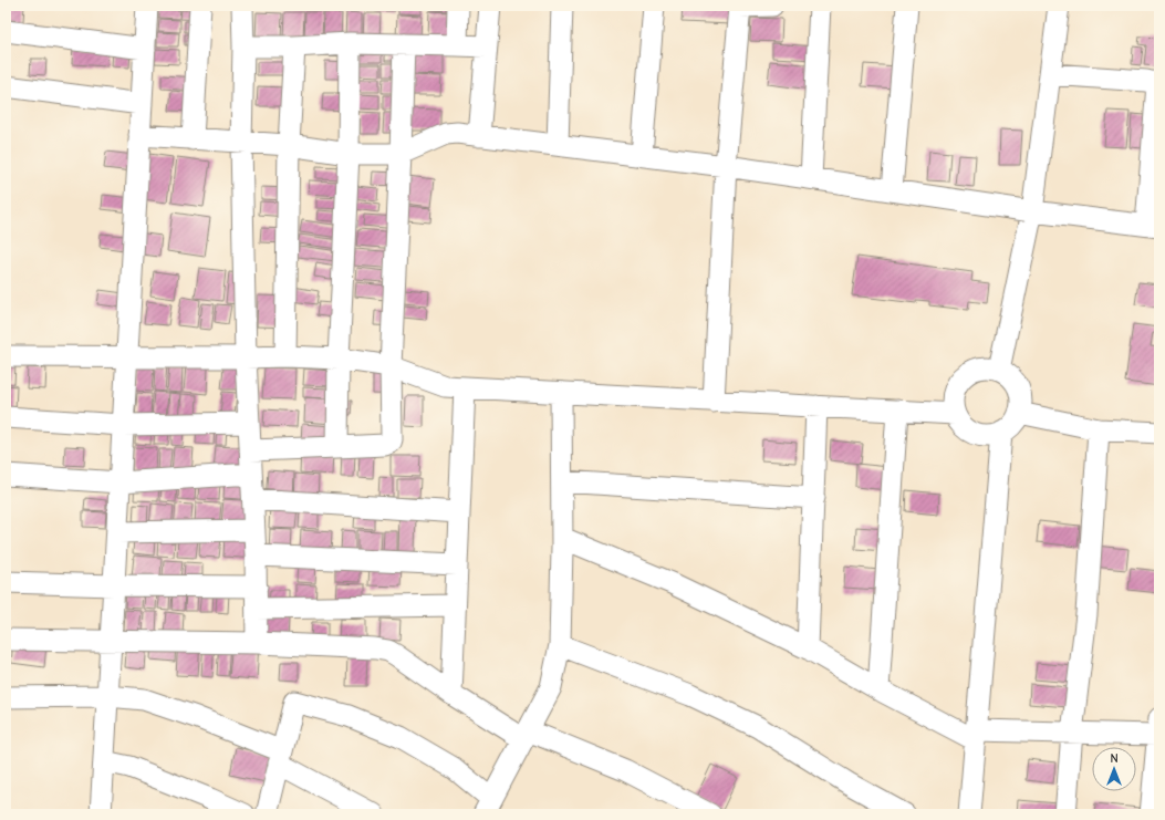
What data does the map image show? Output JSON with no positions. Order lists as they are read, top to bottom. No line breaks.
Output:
{"north":"top"}
